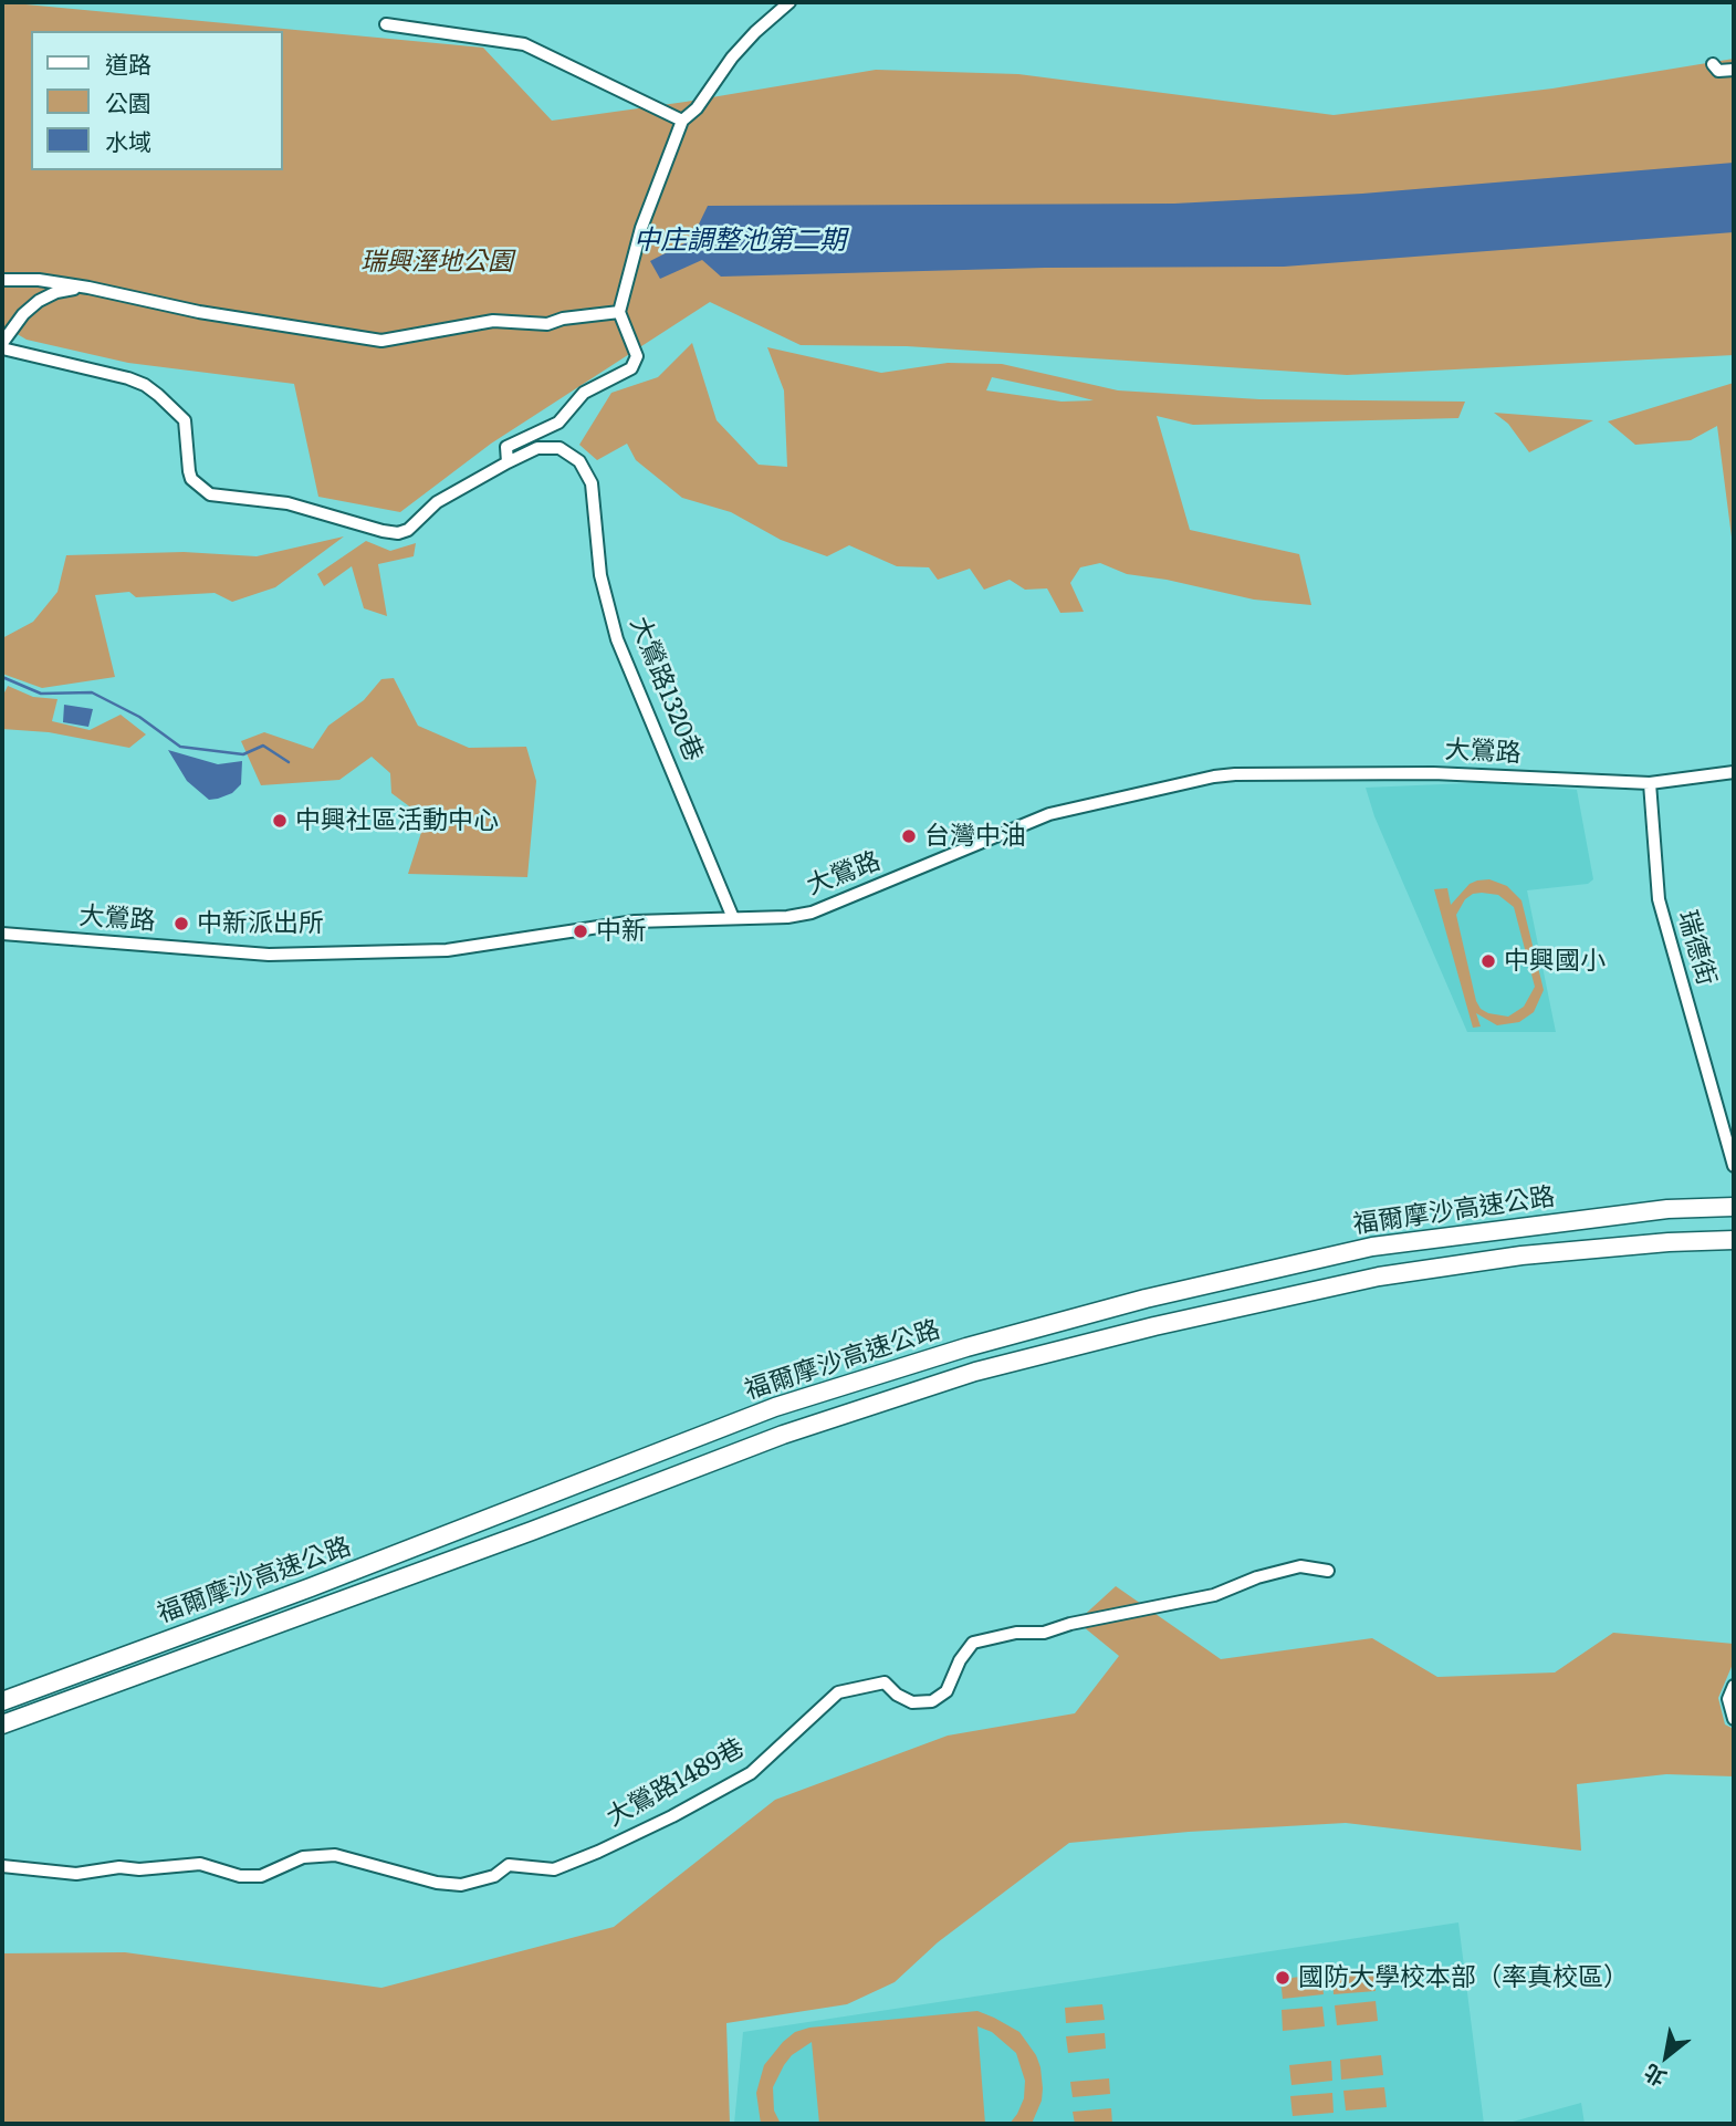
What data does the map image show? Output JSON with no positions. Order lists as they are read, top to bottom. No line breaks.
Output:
{"streets":{"highway":["福爾摩沙高速公路"],"street":["大鶯路1320巷","大鶯路","瑞德街","大鶯路1489巷"]},"crossings":[["大鶯路1320巷","大鶯路"],["大鶯路","瑞德街"]],"water":["中庄調整池第二期"],"parks":["瑞興溼地公園"],"places":["中興社區活動中心","台灣中油","中新派出所","中新","中興國小","國防大學校本部（率真校區）"],"legend":["道路","公園","水域"],"north":"bottom left"}
